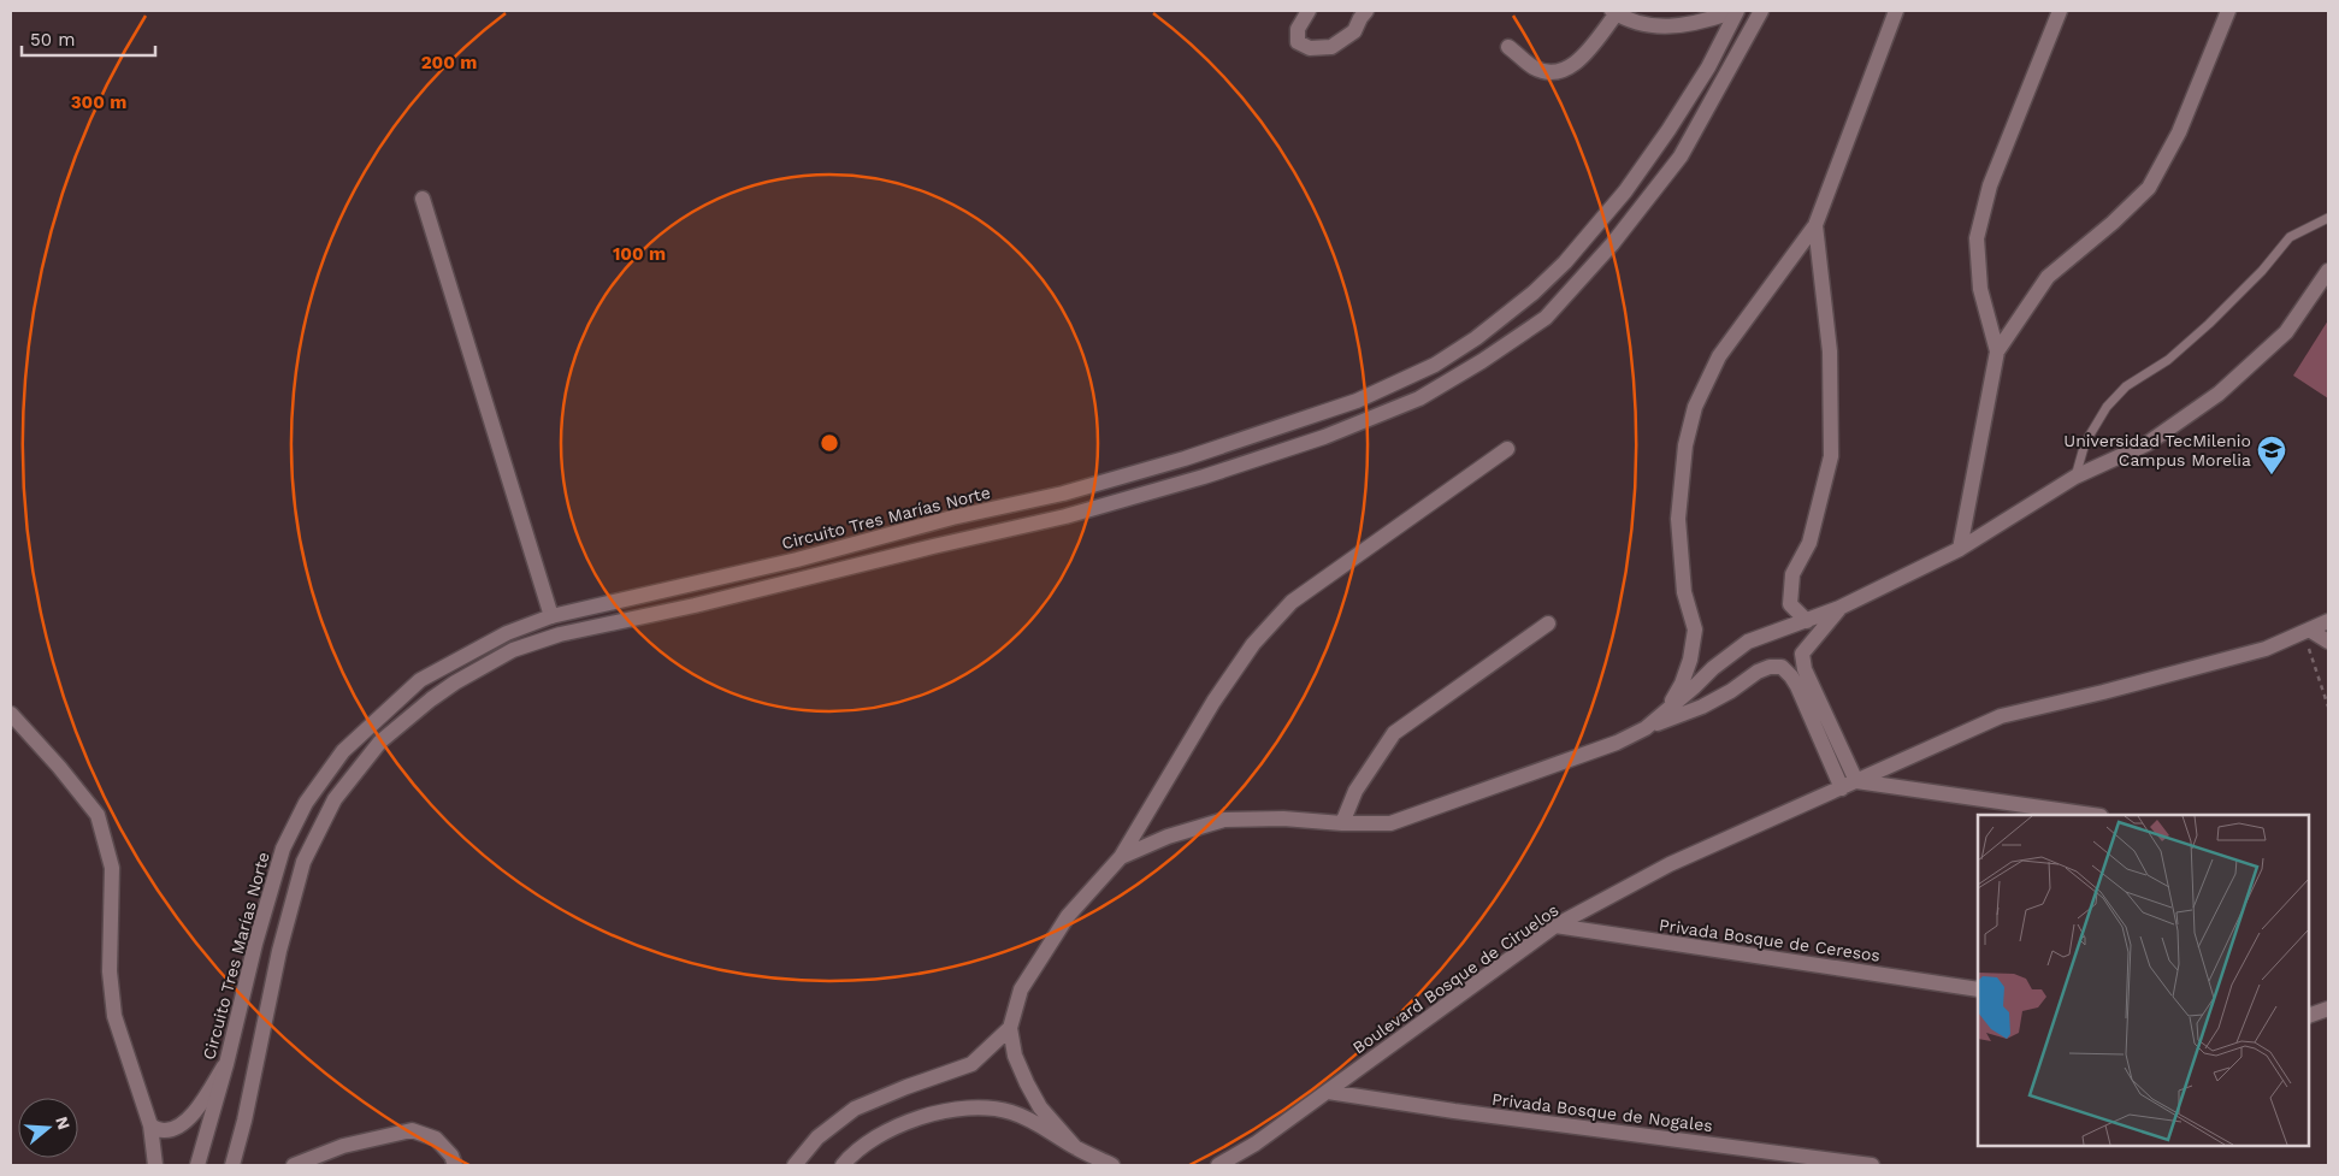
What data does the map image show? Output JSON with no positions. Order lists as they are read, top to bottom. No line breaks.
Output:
{"streets":{"street":["Circuito Tres Marías Norte","Privada Bosque de Ceresos","Boulevard Bosque de Ciruelos","Privada Bosque de Nogales"]},"crossings":[["Privada Bosque de Ceresos","Boulevard Bosque de Ciruelos"],["Boulevard Bosque de Ciruelos","Privada Bosque de Nogales"]],"places":{"school or university":["Universidad TecMilenio Campus Morelia"]},"scale_bar":"50 m","north":"right","rings":["200 m","300 m","100 m"]}
